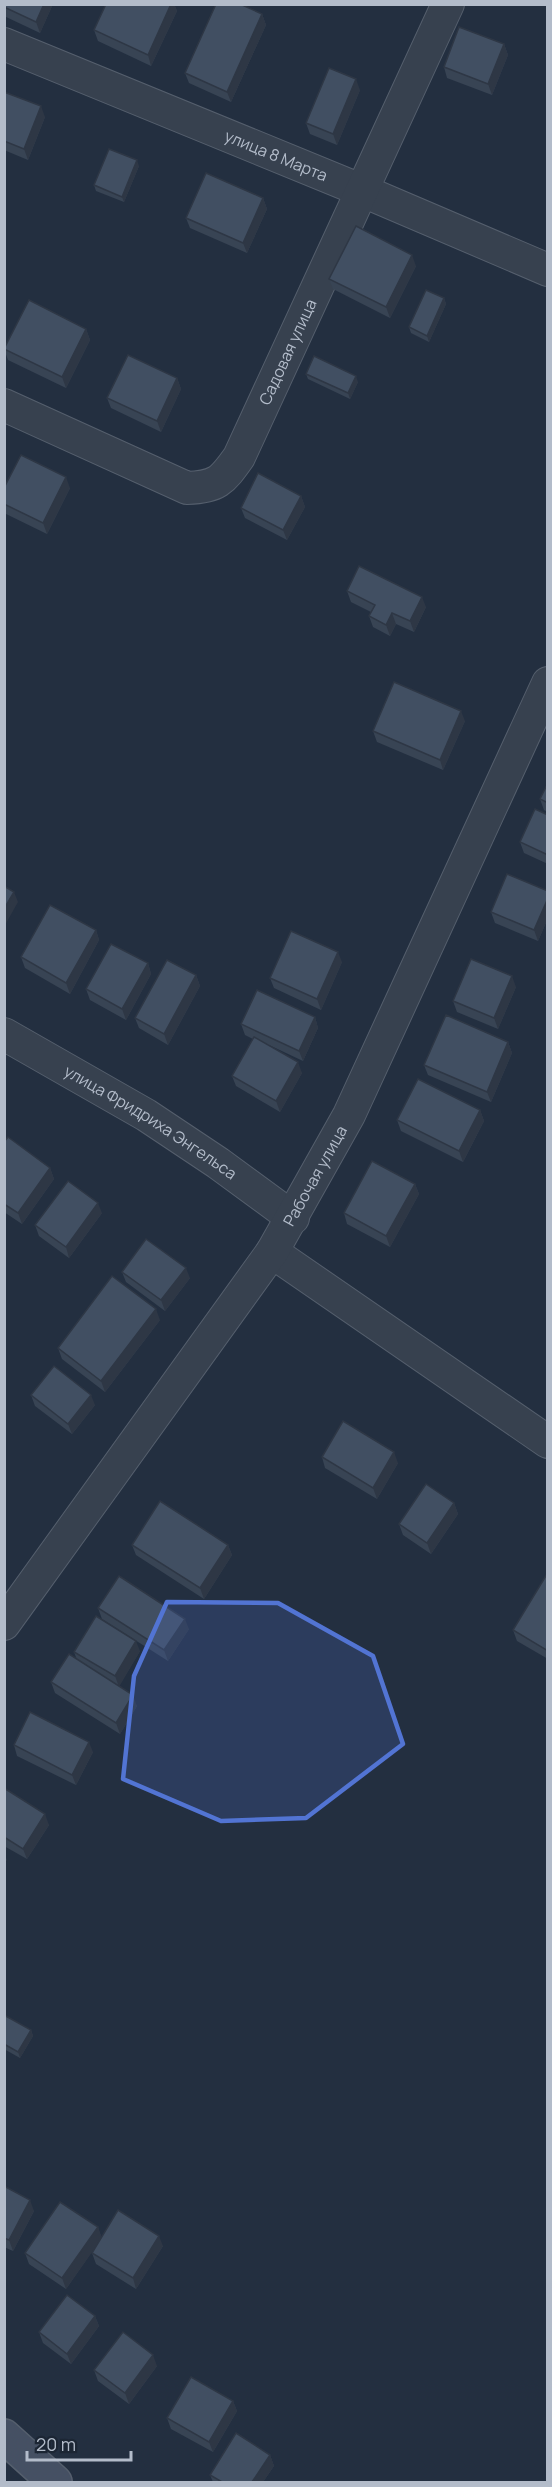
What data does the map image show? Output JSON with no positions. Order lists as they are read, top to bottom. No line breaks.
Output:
{"streets":{"street":["улица 8 Марта","Садовая улица","улица Фридриха Энгельса","Рабочая улица"]},"crossings":[["улица 8 Марта","Садовая улица"],["улица Фридриха Энгельса","Рабочая улица"]],"scale_bar":"20 m"}
